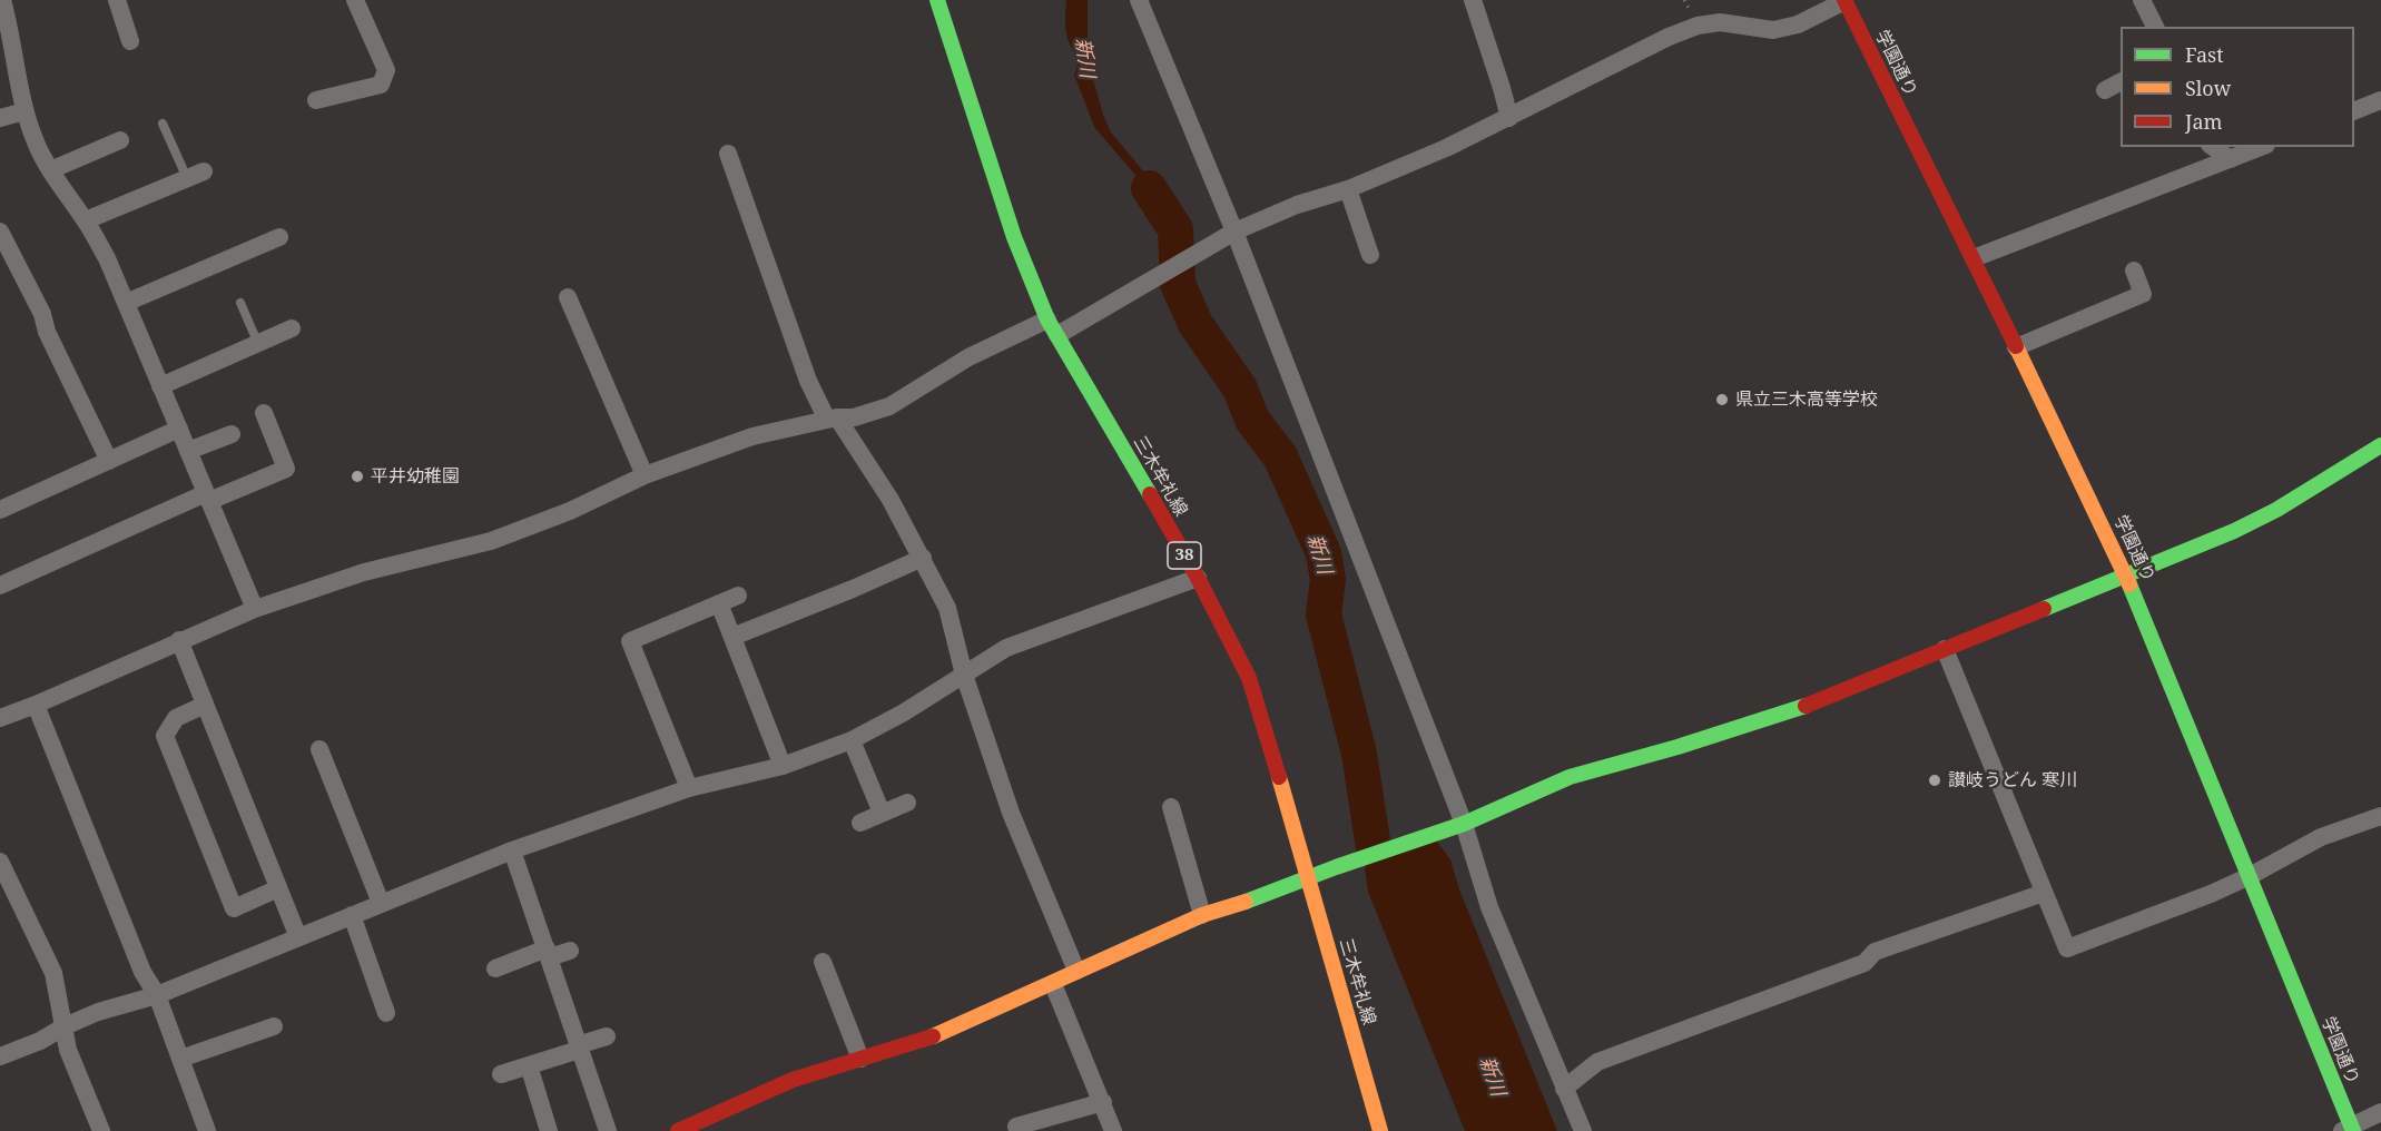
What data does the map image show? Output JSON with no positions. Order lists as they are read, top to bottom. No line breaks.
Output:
{"streets":{"street":["学園通り","三木牟礼線","38"]},"water":["新川"],"places":["県立三木高等学校","平井幼稚園","讃岐うどん 寒川"],"legend":["Fast","Slow","Jam"]}
